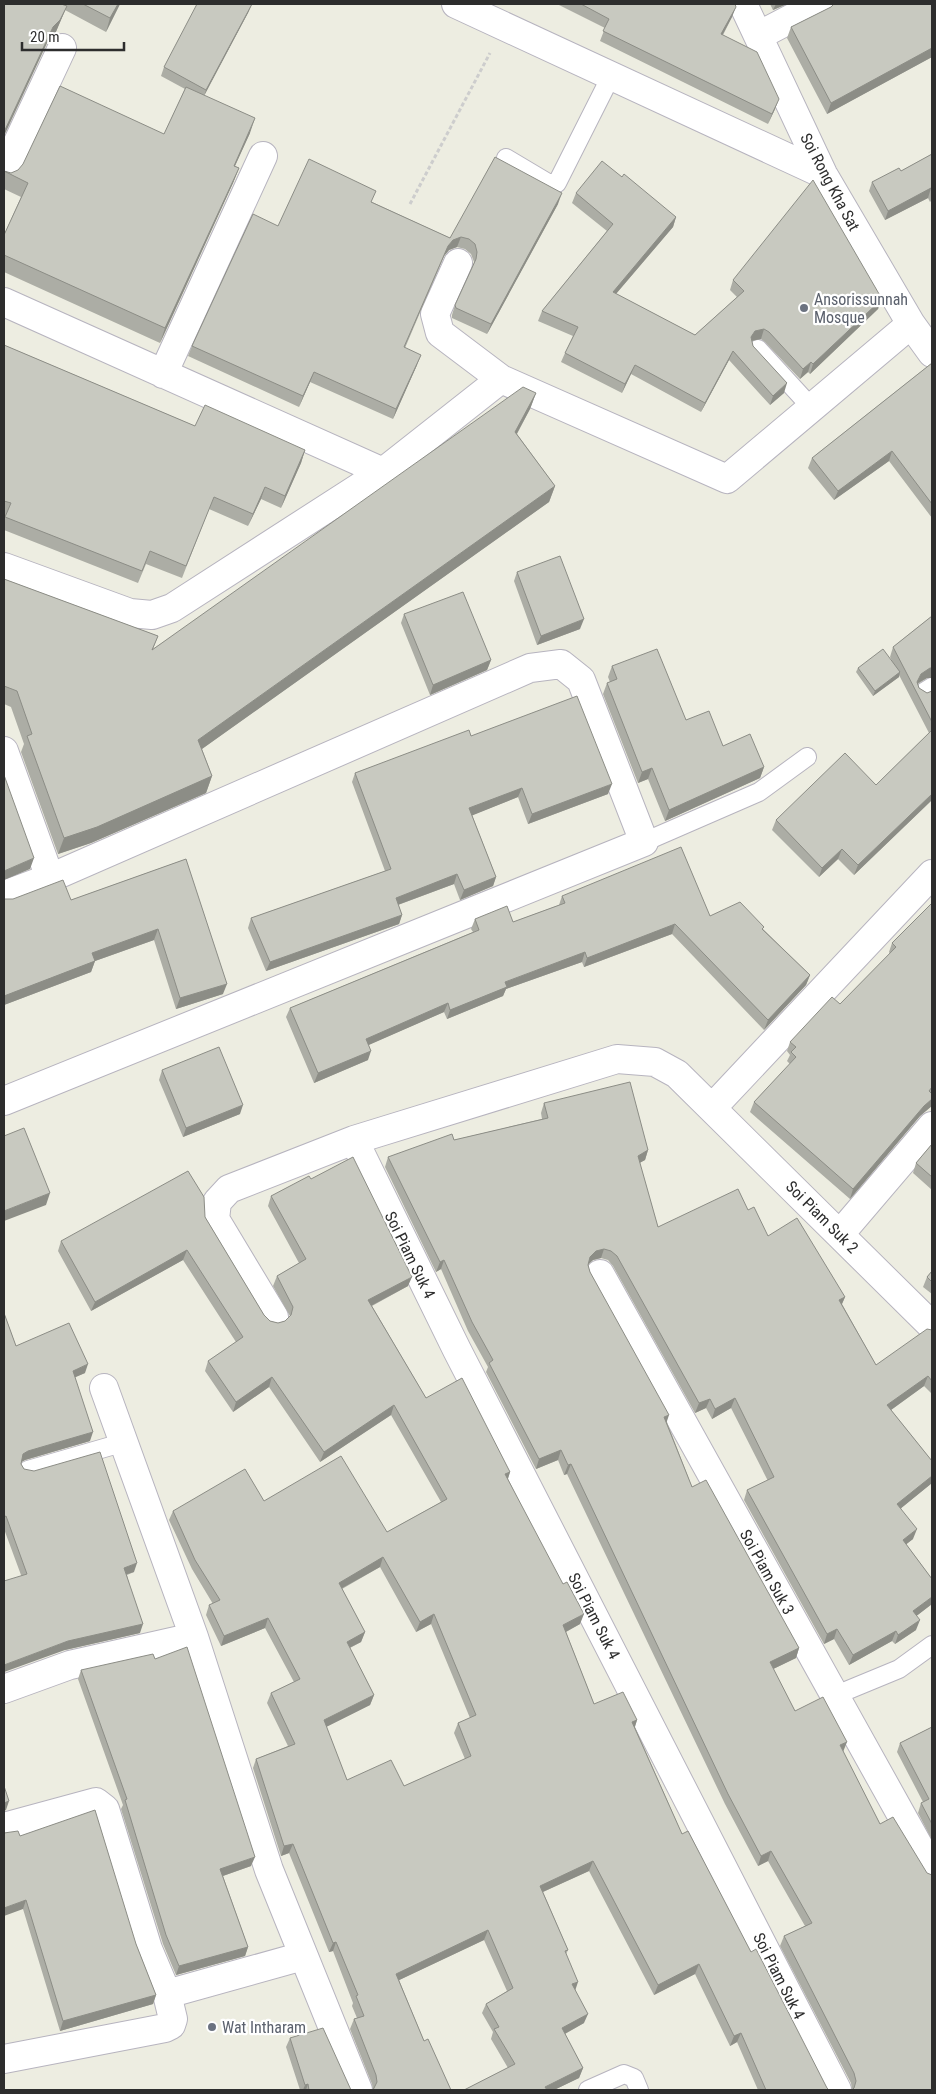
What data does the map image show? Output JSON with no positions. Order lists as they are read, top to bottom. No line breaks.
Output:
{"streets":{"street":["Soi Rong Kha Sat","Soi Piam Suk 2","Soi Piam Suk 4","Soi Piam Suk 3"]},"crossings":[["Soi Piam Suk 2","Soi Piam Suk 4"]],"places":["Ansorissunnah Mosque","Wat Intharam"],"scale_bar":"20 m"}
